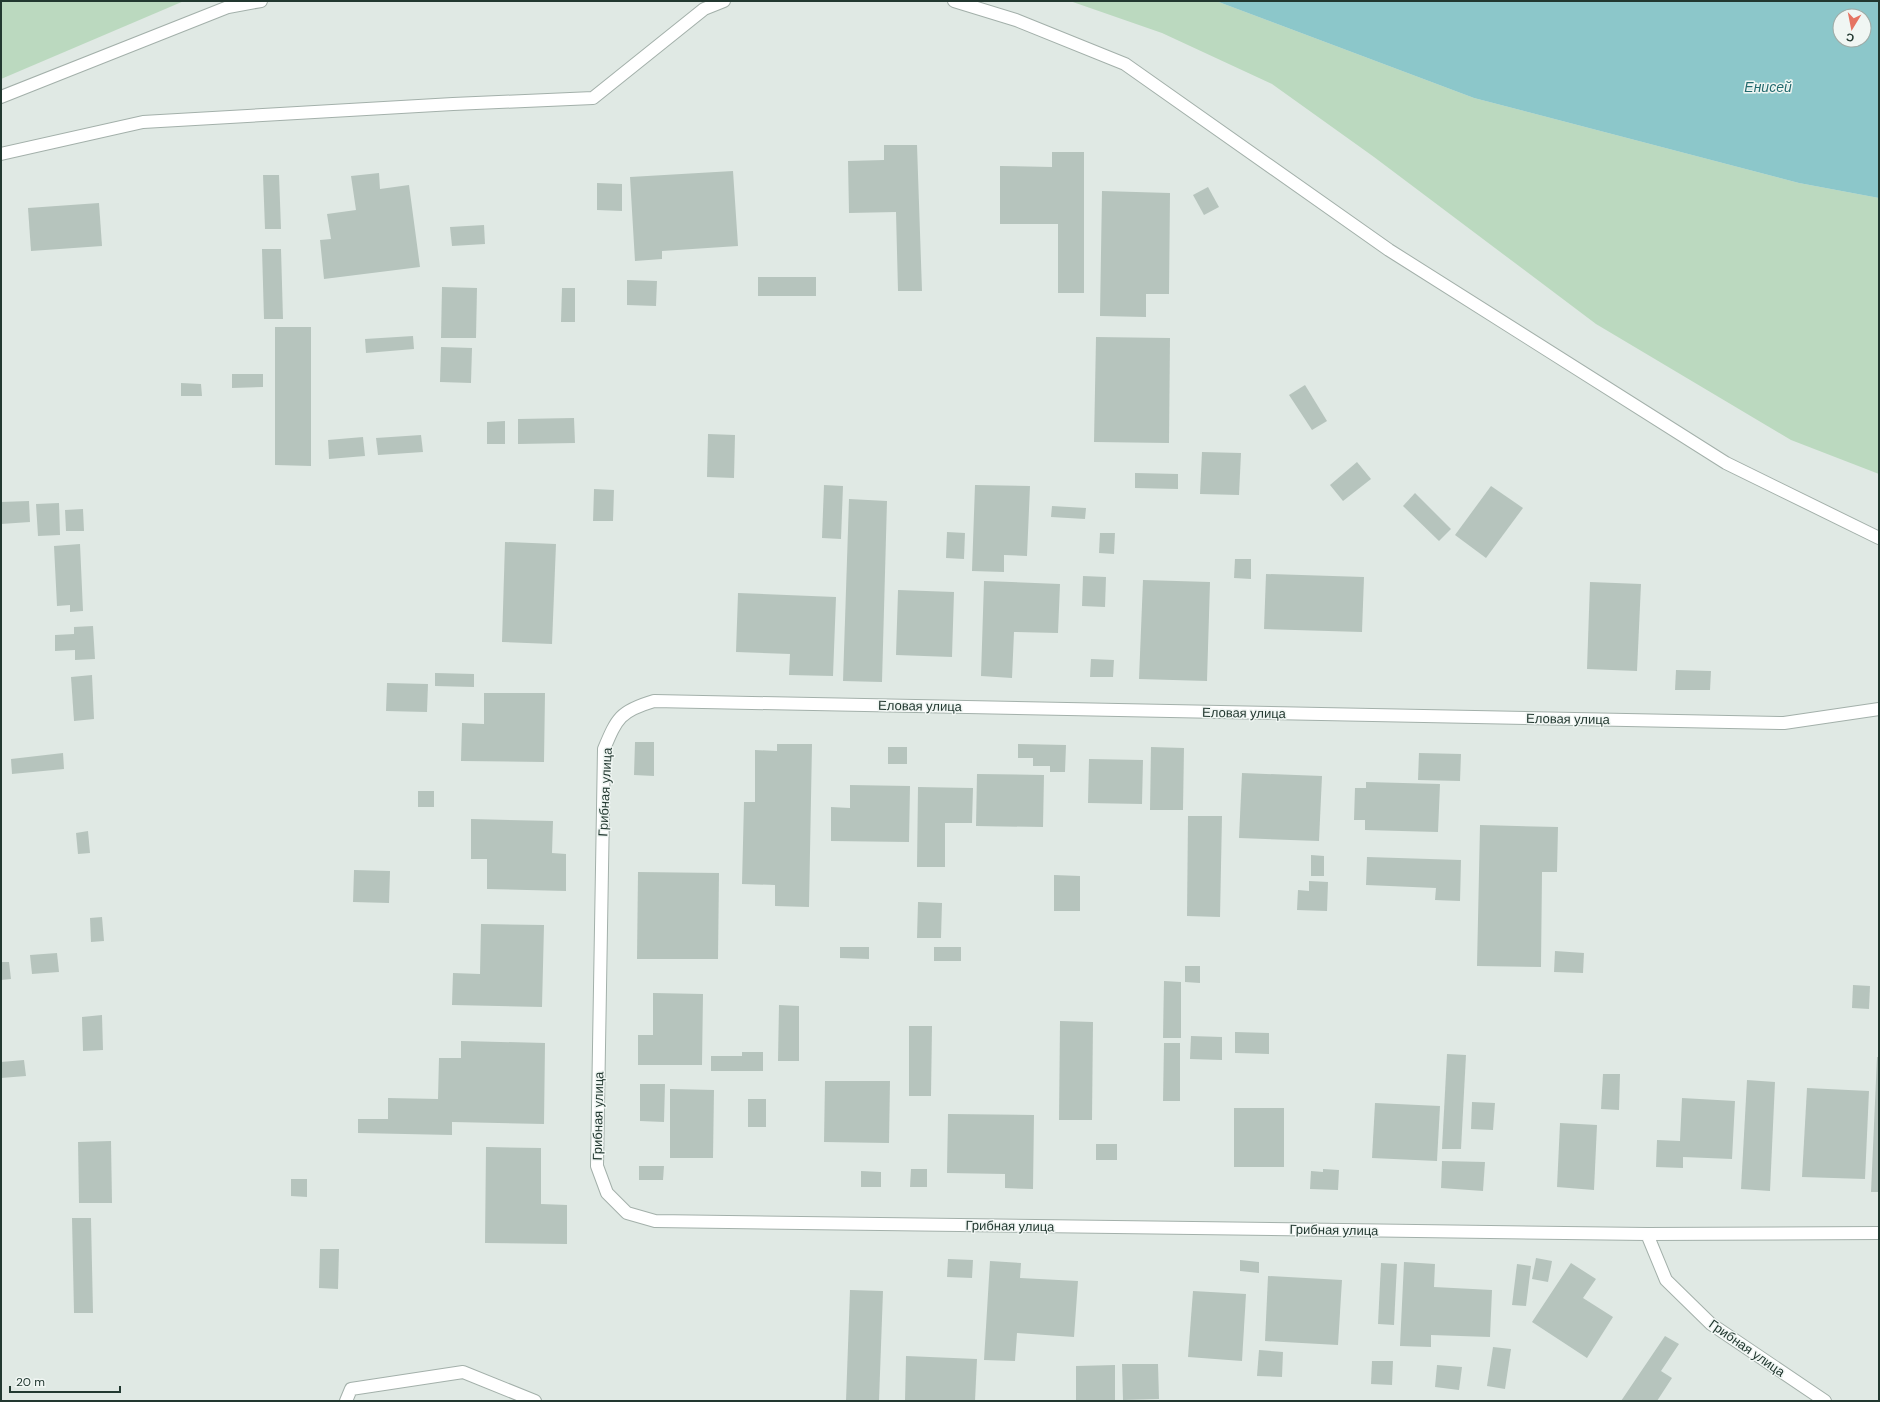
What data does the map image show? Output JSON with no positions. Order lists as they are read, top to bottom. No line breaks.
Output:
{"streets":{"street":["Еловая улица","Грибная улица"]},"crossings":[["Еловая улица","Грибная улица"]],"water":["Енисей"],"scale_bar":"20 m","north":"bottom"}
